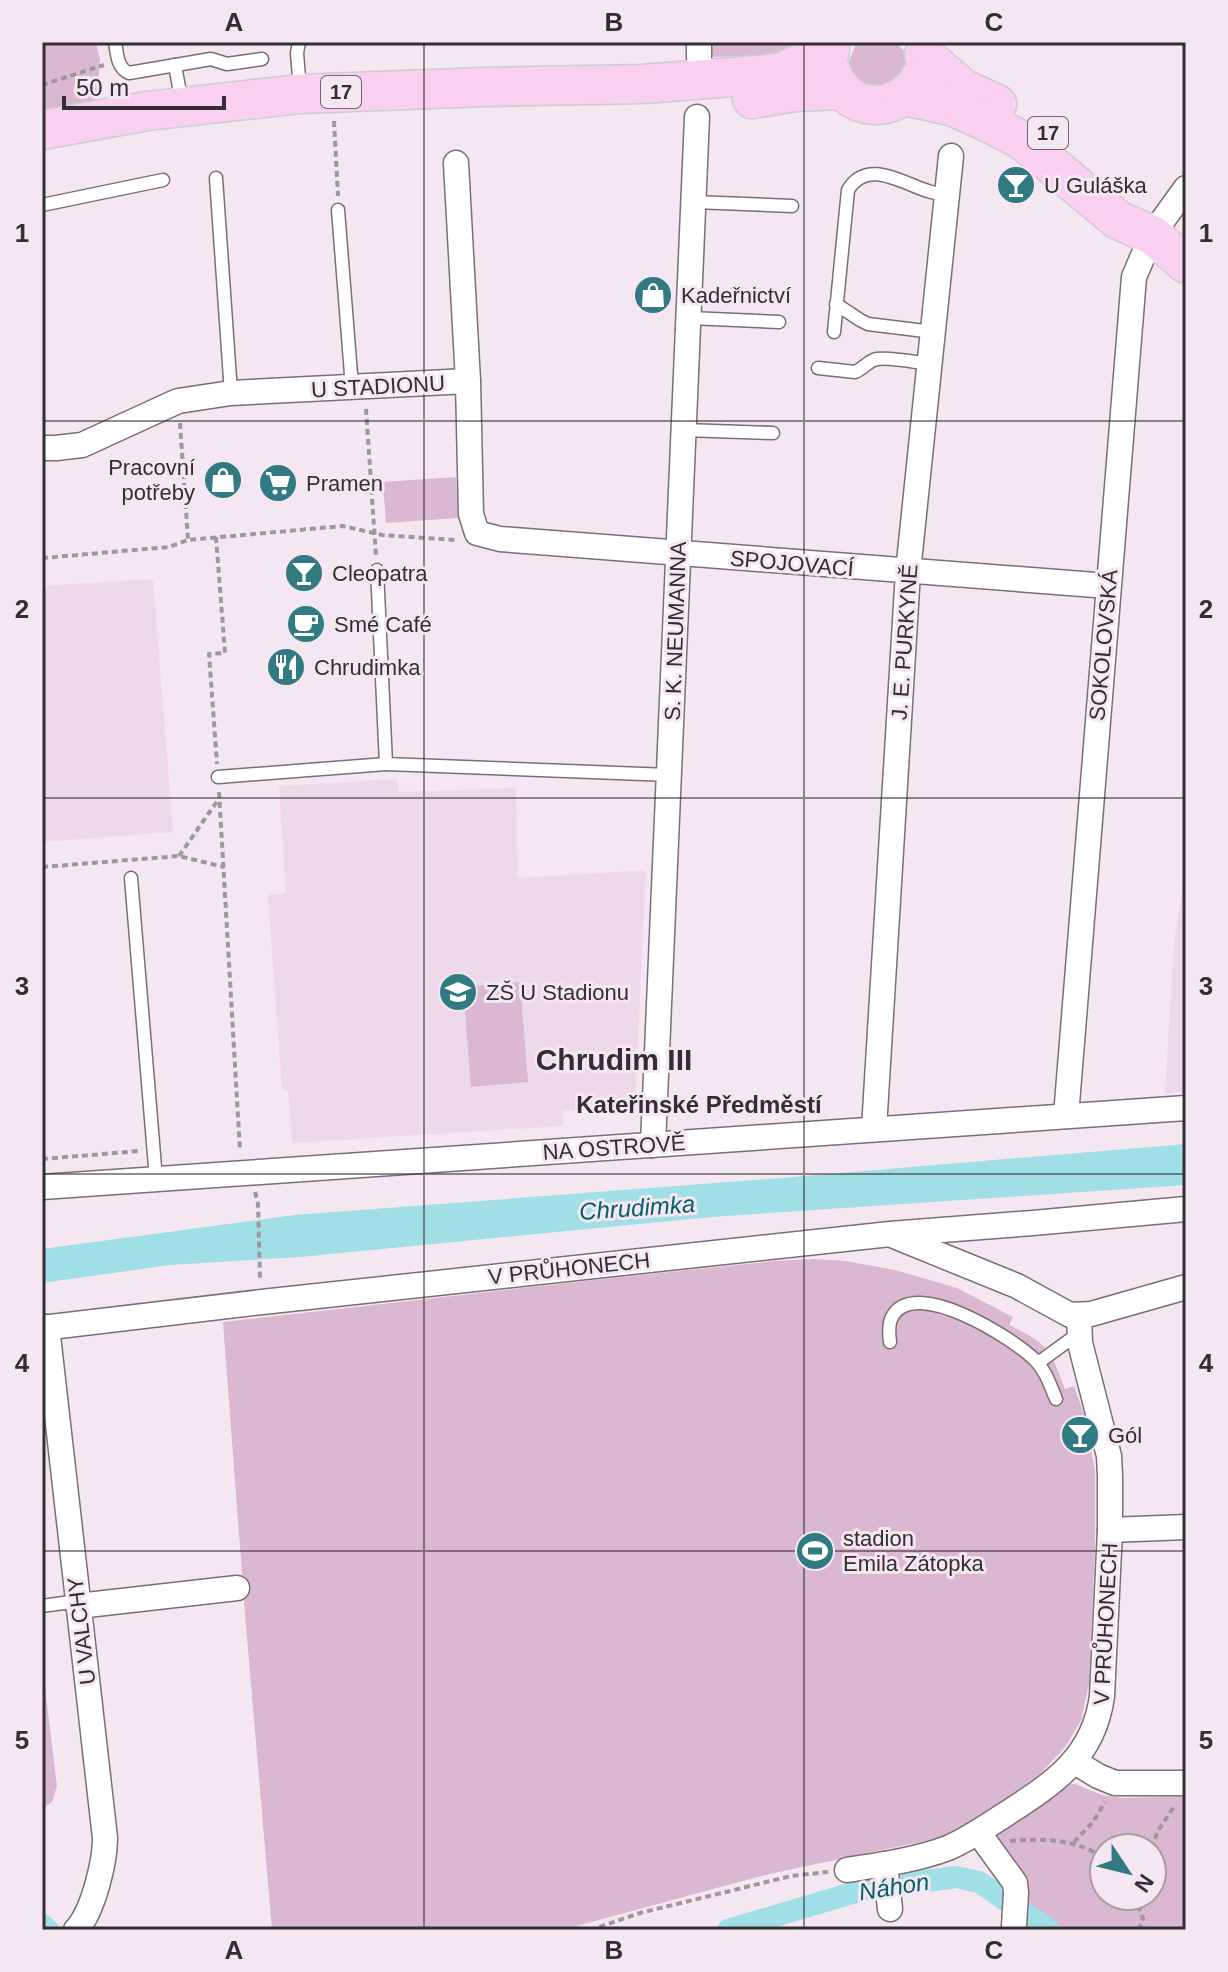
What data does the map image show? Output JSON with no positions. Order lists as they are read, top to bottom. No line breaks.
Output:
{"streets":{"main road":["17"],"street":["U STADIONU","SPOJOVACÍ","S. K. NEUMANNA","J. E. PURKYNĚ","SOKOLOVSKÁ","NA OSTROVĚ","V PRŮHONECH","U VALCHY"]},"crossings":[["17","SOKOLOVSKÁ"],["U STADIONU","SPOJOVACÍ"],["SPOJOVACÍ","S. K. NEUMANNA"],["SPOJOVACÍ","J. E. PURKYNĚ"],["SPOJOVACÍ","SOKOLOVSKÁ"],["S. K. NEUMANNA","NA OSTROVĚ"],["J. E. PURKYNĚ","NA OSTROVĚ"],["SOKOLOVSKÁ","NA OSTROVĚ"],["V PRŮHONECH","U VALCHY"]],"districts":["Chrudim III","Kateřinské Předměstí"],"water":["Chrudimka","Náhon"],"places":{"bar":["U Guláška","Cleopatra","Gól"],"shop":["Kadeřnictví","Pracovní potřeby"],"supermarket":["Pramen"],"cafe":["Smé Café"],"restaurant":["Chrudimka"],"school or university":["ZŠ U Stadionu"],"sports":["stadion Emila Zátopka"]},"scale_bar":"50 m","north":"bottom right","grid":{"columns":["A","B","C"],"rows":["1","2","3","4","5"]}}
